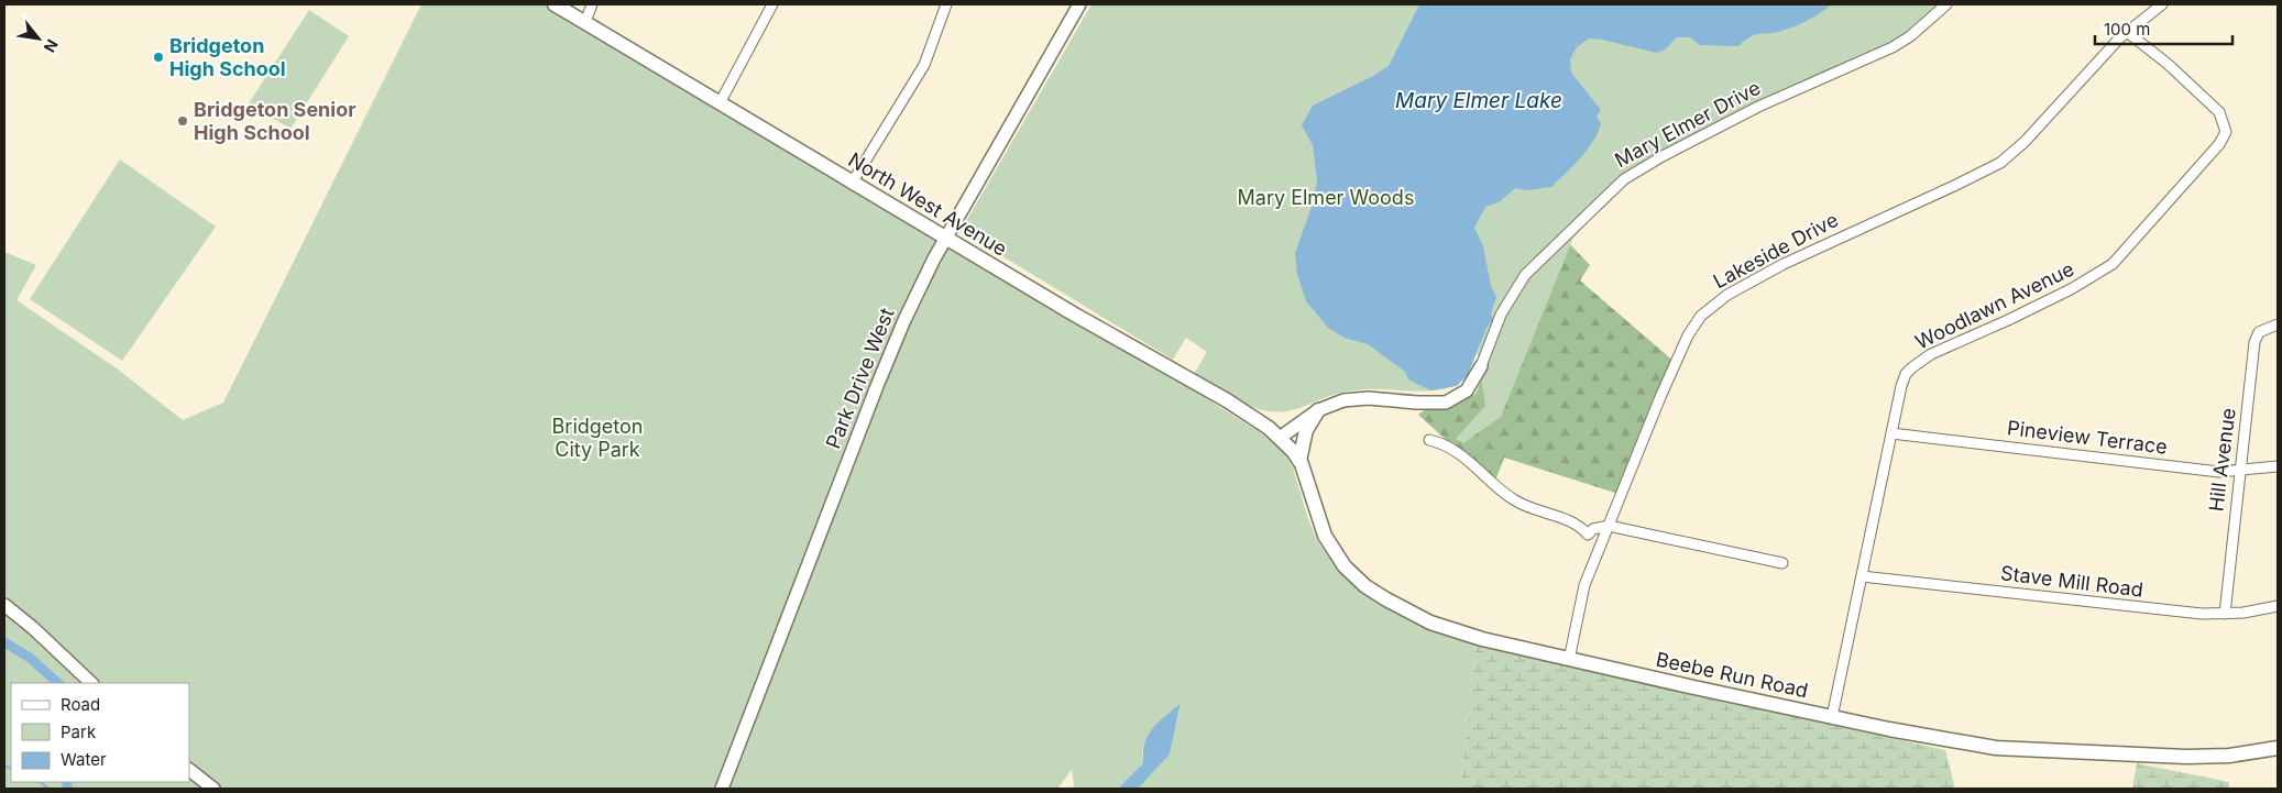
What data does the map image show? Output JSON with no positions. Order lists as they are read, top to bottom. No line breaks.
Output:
{"streets":{"main road":["North West Avenue","Beebe Run Road"],"street":["Mary Elmer Drive","Lakeside Drive","Woodlawn Avenue","Park Drive West","Pineview Terrace","Hill Avenue","Stave Mill Road"]},"crossings":[["Mary Elmer Drive","North West Avenue"],["Mary Elmer Drive","Beebe Run Road"],["North West Avenue","Park Drive West"],["North West Avenue","Beebe Run Road"],["Lakeside Drive","Woodlawn Avenue"],["Lakeside Drive","Beebe Run Road"],["Woodlawn Avenue","Pineview Terrace"],["Woodlawn Avenue","Stave Mill Road"],["Woodlawn Avenue","Beebe Run Road"],["Pineview Terrace","Hill Avenue"],["Hill Avenue","Stave Mill Road"]],"water":["Mary Elmer Lake"],"parks":["Mary Elmer Woods","Bridgeton City Park"],"places":["Bridgeton High School","Bridgeton Senior High School"],"legend":["Road","Park","Water"],"scale_bar":"100 m","north":"bottom right"}
